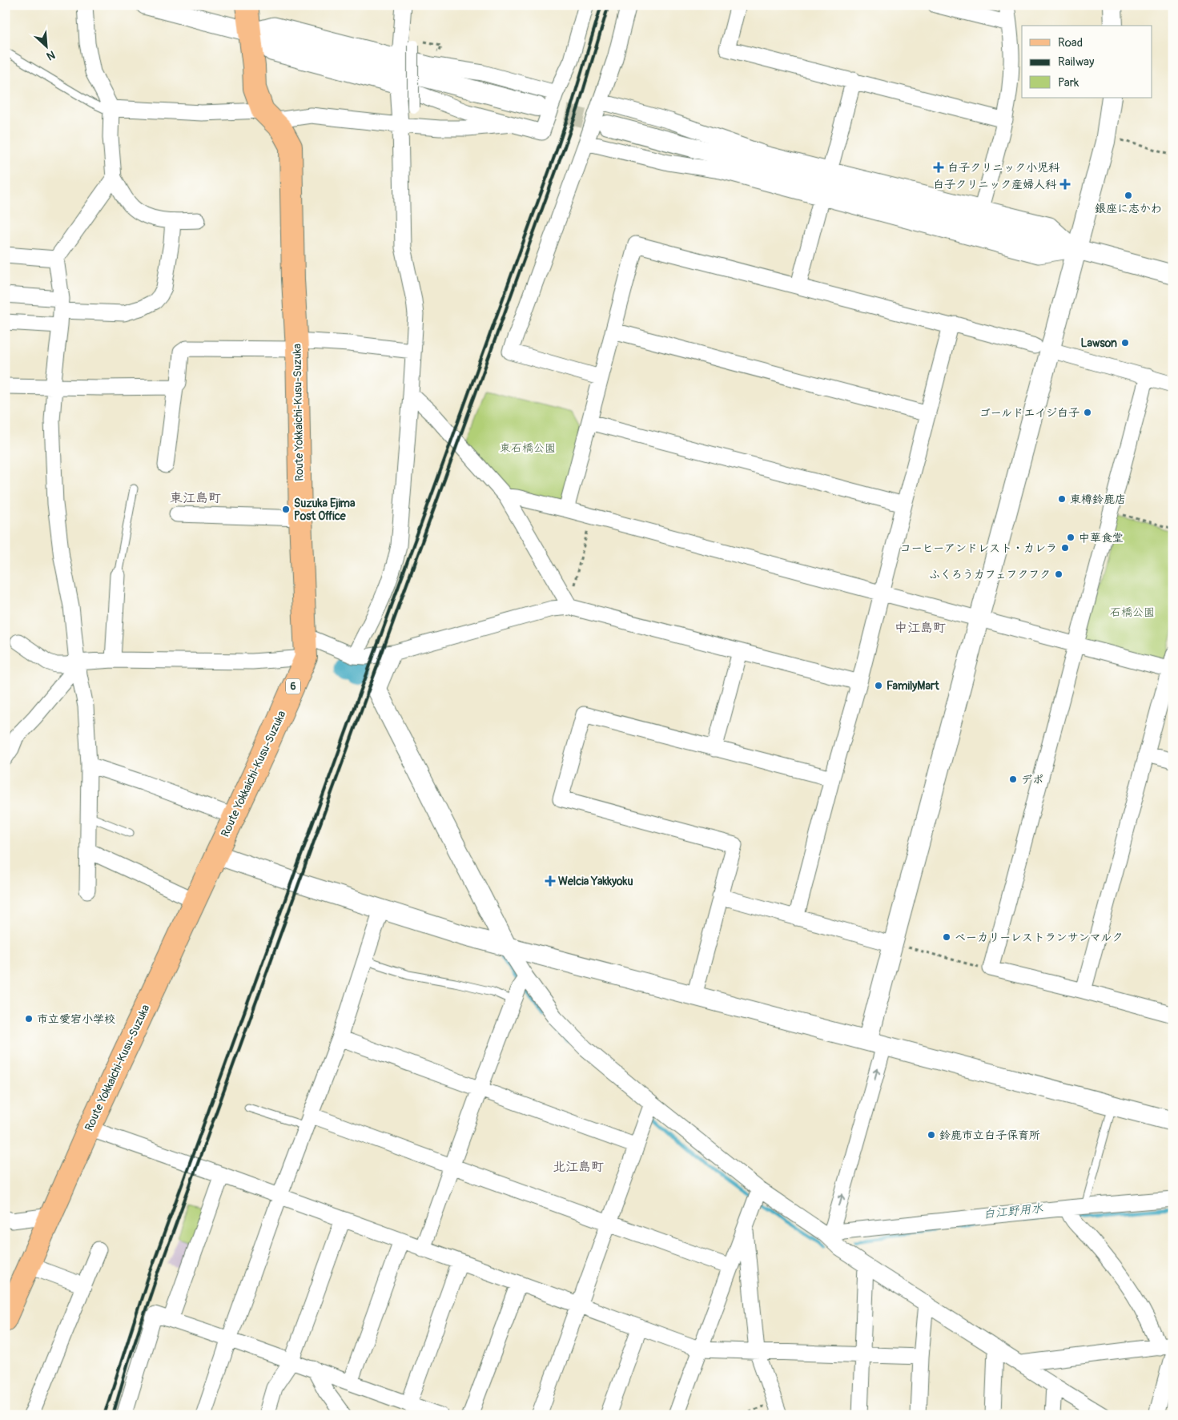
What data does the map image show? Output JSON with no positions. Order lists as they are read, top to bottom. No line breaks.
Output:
{"streets":{"main road":["Route Yokkaichi-Kusu-Suzuka","6"]},"districts":["東江島町","中江島町","北江島町"],"water":["白江野用水"],"parks":["東石橋公園","石橋公園"],"places":{"health":["白子クリニック小児科","白子クリニック産婦人科","Welcia Yakkyoku"],"other":["銀座に志かわ","Lawson","ゴールドエイジ白子","東樽鈴鹿店","Suzuka Ejima Post Office","中華食堂","コーヒーアンドレスト・カレラ","ふくろうカフェフクフク","FamilyMart","デポ","ベーカリーレストランサンマルク","市立愛宕小学校","鈴鹿市立白子保育所"]},"legend":["Road","Railway","Park"],"north":"bottom right"}
